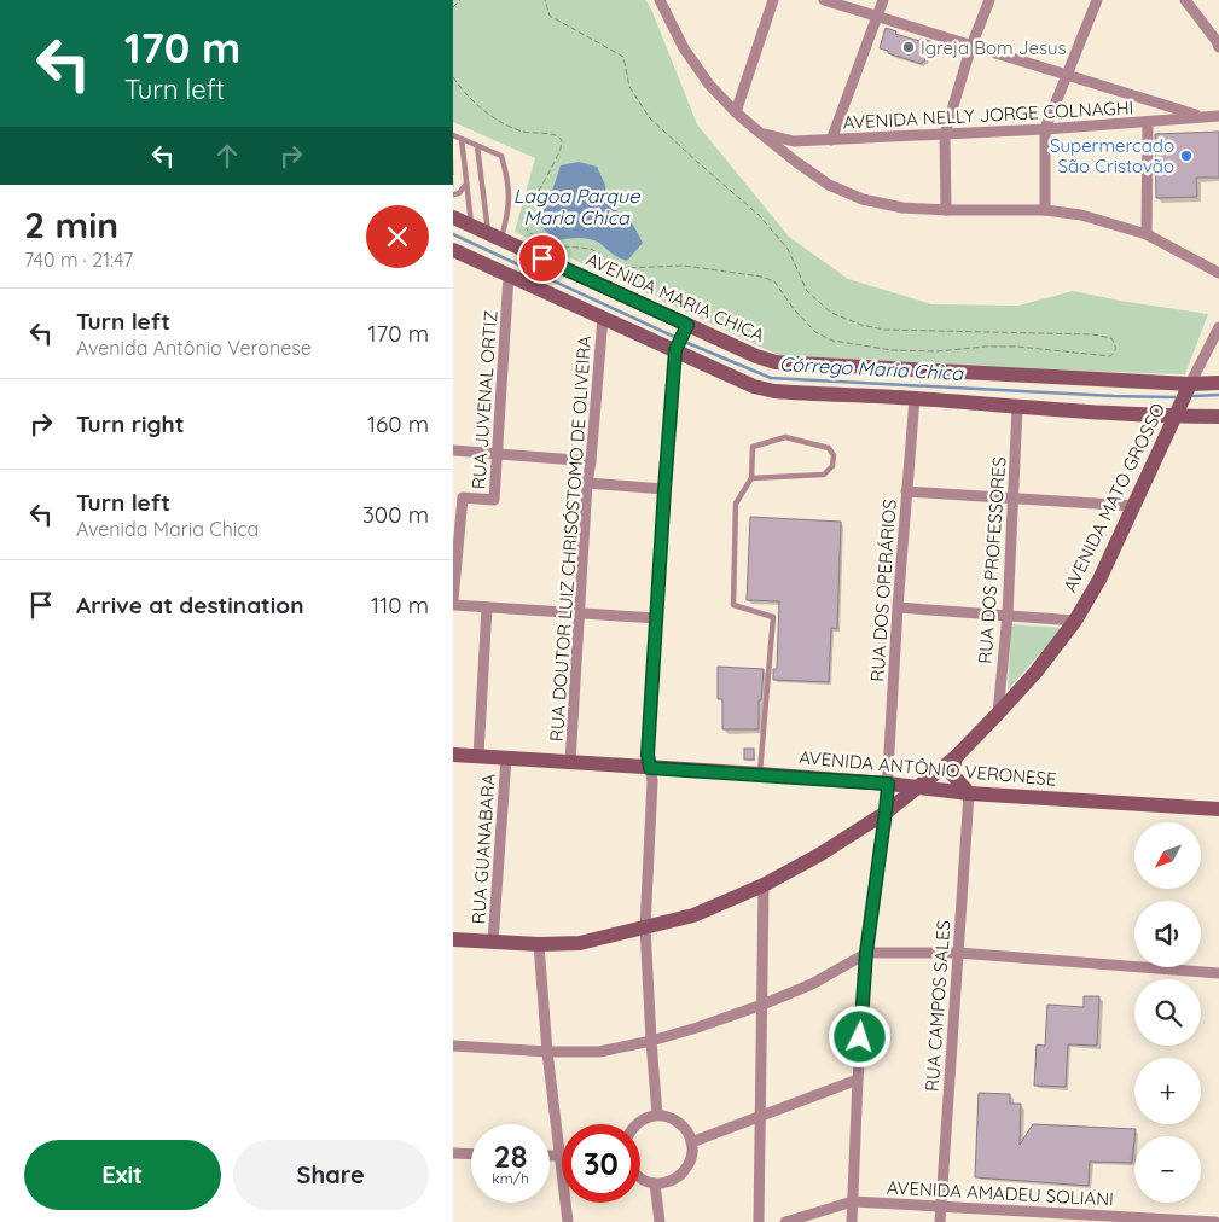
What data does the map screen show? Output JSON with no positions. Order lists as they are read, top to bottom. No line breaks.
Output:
{"streets":{"street":["AVENIDA NELLY JORGE COLNAGHI","AVENIDA MARIA CHICA","RUA JUVENAL ORTIZ","AVENIDA MATO GROSSO","RUA DOUTOR LUIZ CHRISÓSTOMO DE OLIVEIRA","RUA DOS PROFESSORES","RUA DOS OPERÁRIOS","AVENIDA ANTÔNIO VERONESE","RUA GUANABARA","RUA CAMPOS SALES","AVENIDA AMADEU SOLIANI"]},"crossings":[["AVENIDA MARIA CHICA","AVENIDA MATO GROSSO"],["AVENIDA MATO GROSSO","RUA DOS PROFESSORES"],["AVENIDA MATO GROSSO","RUA DOS OPERÁRIOS"],["AVENIDA MATO GROSSO","AVENIDA ANTÔNIO VERONESE"],["AVENIDA MATO GROSSO","RUA GUANABARA"],["RUA DOUTOR LUIZ CHRISÓSTOMO DE OLIVEIRA","AVENIDA ANTÔNIO VERONESE"],["RUA DOS OPERÁRIOS","AVENIDA ANTÔNIO VERONESE"],["RUA DOS OPERÁRIOS","AVENIDA AMADEU SOLIANI"],["AVENIDA ANTÔNIO VERONESE","RUA GUANABARA"],["AVENIDA ANTÔNIO VERONESE","RUA CAMPOS SALES"],["RUA CAMPOS SALES","AVENIDA AMADEU SOLIANI"]],"water":["Lagoa Parque Maria Chica","Córrego Maria Chica"],"places":["Igreja Bom Jesus","Supermercado São Cristovão"],"north":"bottom left","page":{"turn":["170 m","Turn left"],"heading":["2 min","740 m · 21:47"],"list":[{"name":"Turn left","note":"Avenida Antônio Veronese","value":"170 m"},{"name":"Turn right","value":"160 m"},{"name":"Turn left","note":"Avenida Maria Chica","value":"300 m"},{"name":"Arrive at destination","value":"110 m"}],"map_buttons":["+","−"],"speed":"28 km/h","limit":"30","buttons":["Exit","Share"]}}
